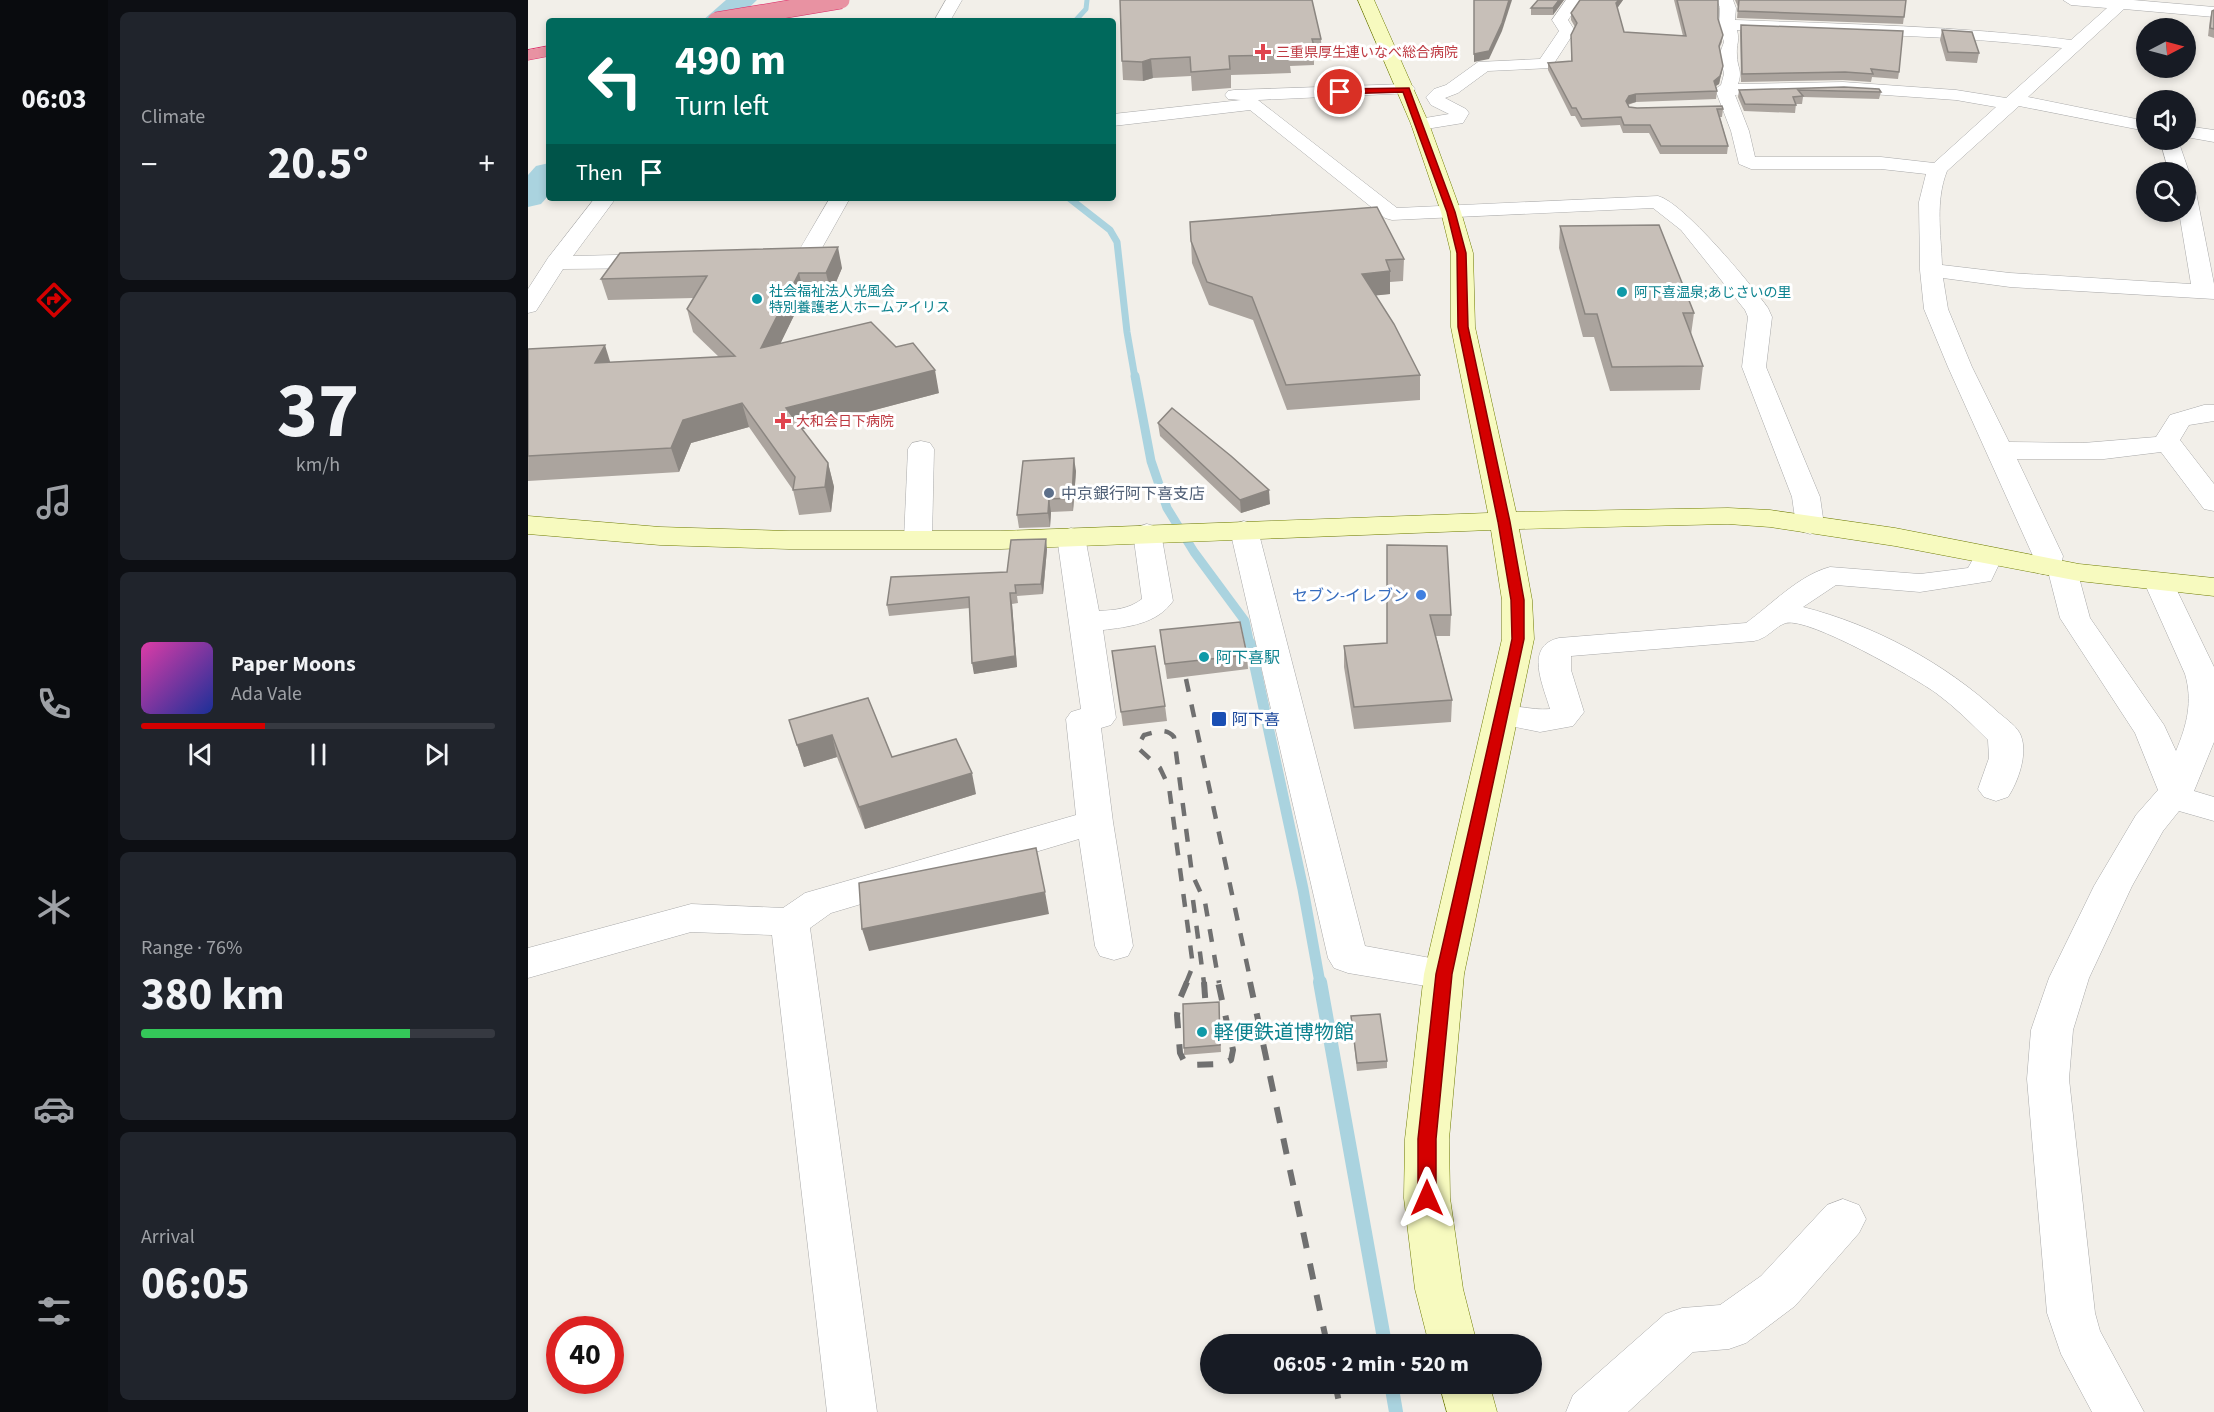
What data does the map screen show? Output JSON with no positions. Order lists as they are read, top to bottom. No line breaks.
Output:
{"places":{"health":["三重県厚生連いなべ総合病院","大和会日下病院"],"other":["阿下喜温泉;あじさいの里","社会福祉法人光風会 特別養護老人ホームアイリス","中京銀行阿下喜支店","セブン-イレブン","阿下喜駅","軽便鉄道博物館"],"transit":["阿下喜"]},"north":"right","page":{"tabs":"06:03","tile":["Climate",["37","km/h"],["Range · 76%","380 km"],["Arrival","06:05"]],"turn":["490 m","Turn left"],"heat":["−","20.5°","+"],"then":"Then","song":["Paper Moons","Ada Vale"],"limit":"40","trip":"06:05 · 2 min · 520 m"}}
